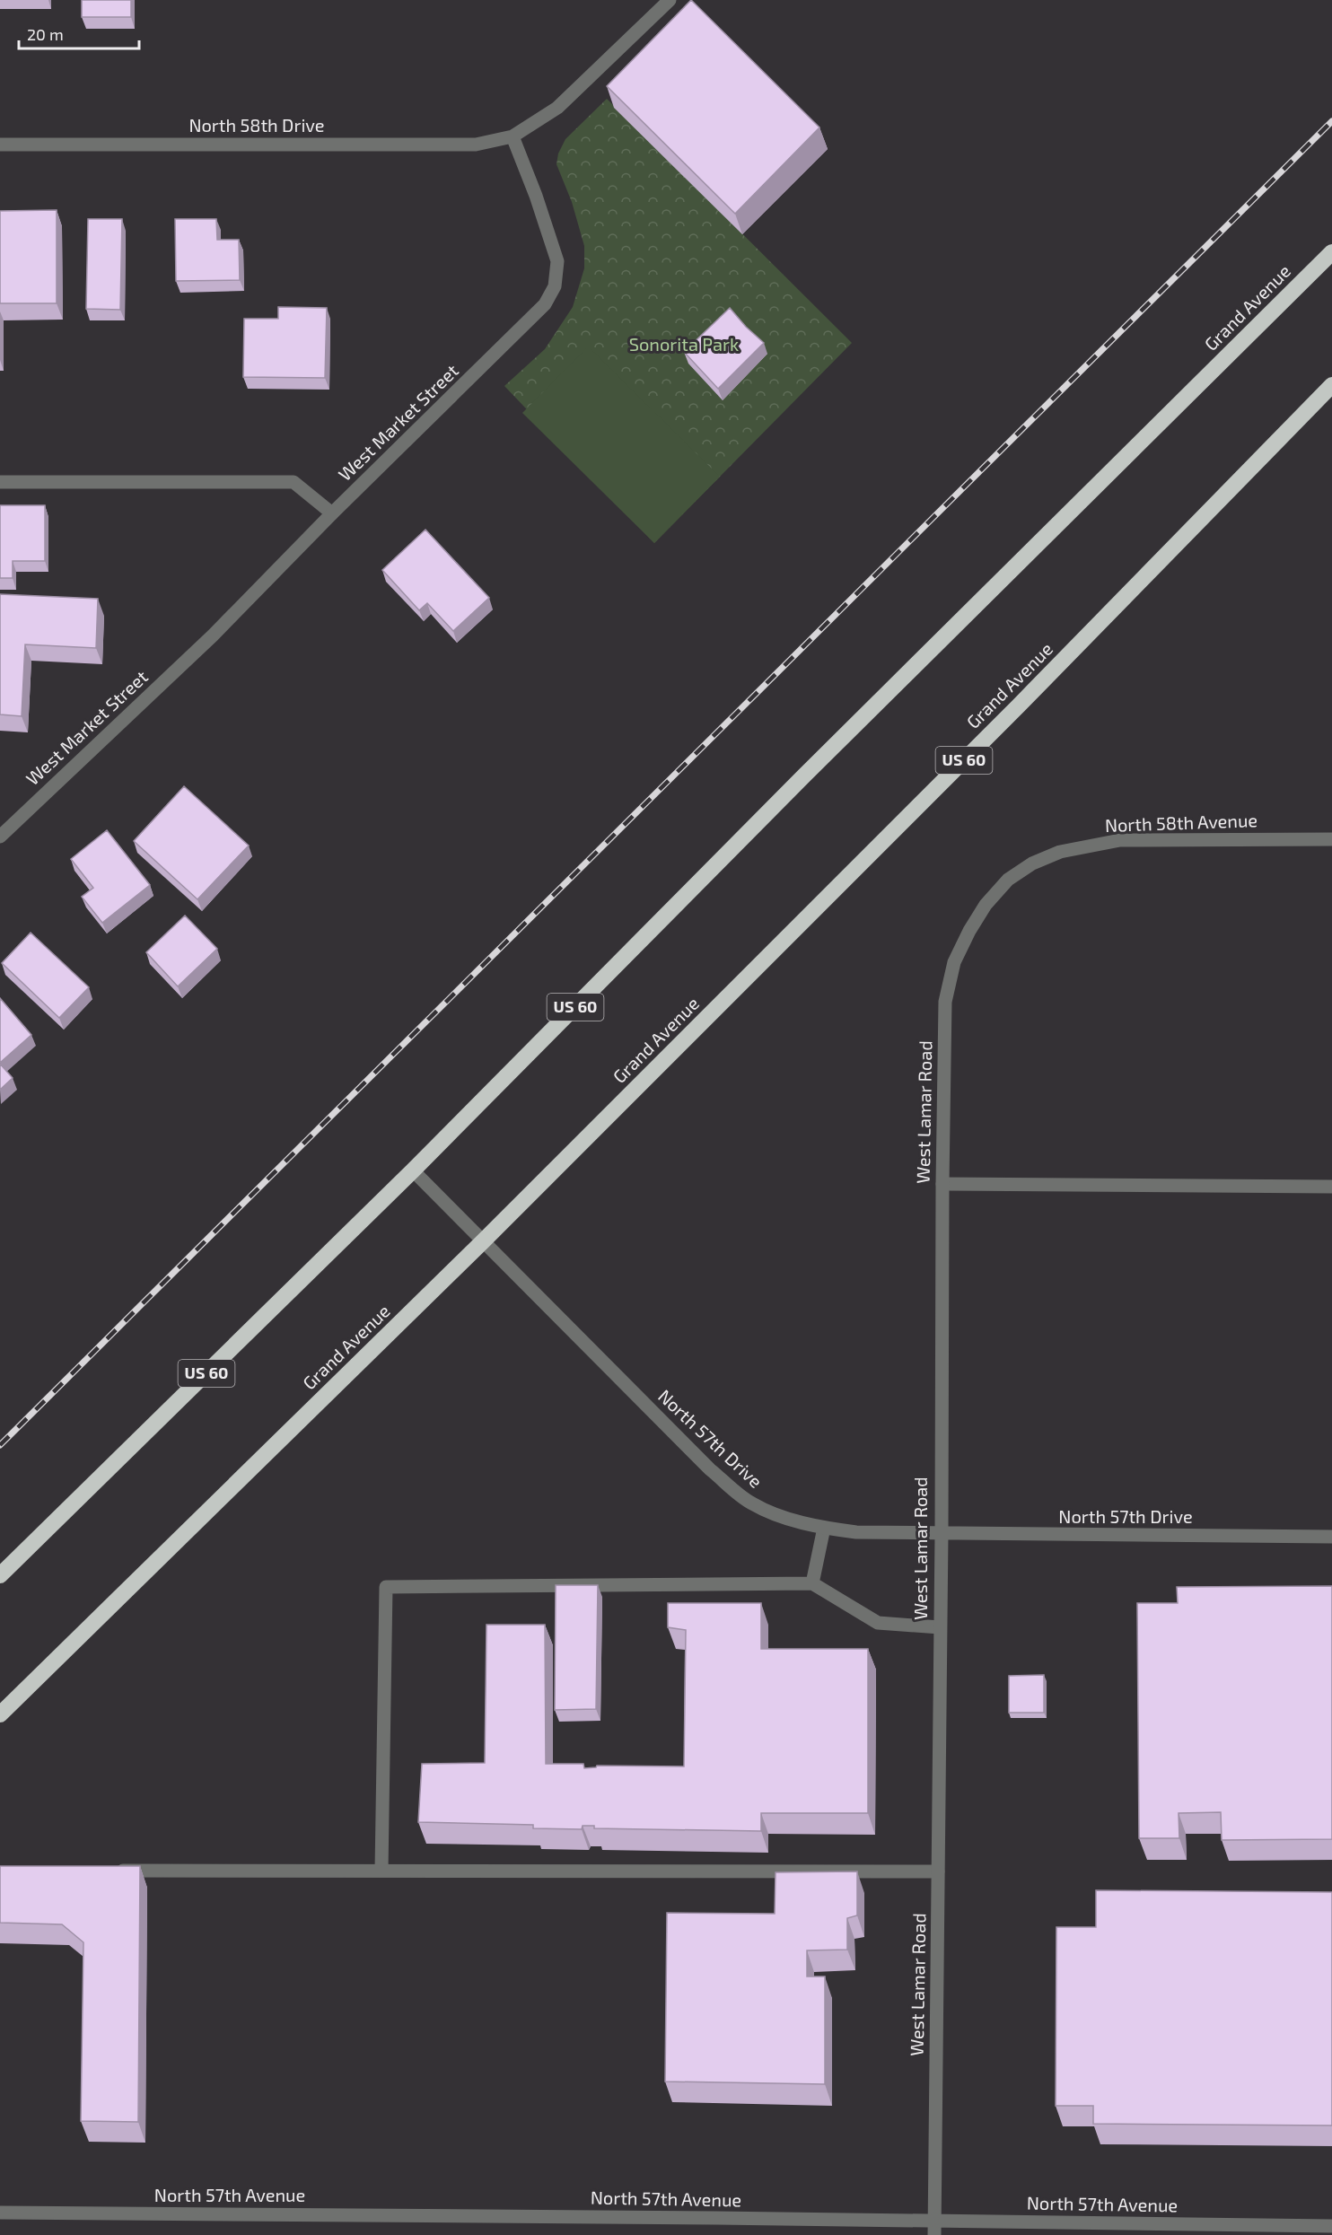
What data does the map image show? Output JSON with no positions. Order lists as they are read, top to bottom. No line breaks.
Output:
{"streets":{"highway":["Grand Avenue","US 60"],"street":["North 58th Drive","West Market Street","North 58th Avenue","West Lamar Road","North 57th Drive","North 57th Avenue"]},"crossings":[["North 58th Drive","West Market Street"],["Grand Avenue","North 57th Drive"],["North 58th Avenue","West Lamar Road"],["West Lamar Road","North 57th Drive"],["West Lamar Road","North 57th Avenue"]],"parks":["Sonorita Park"],"scale_bar":"20 m"}
